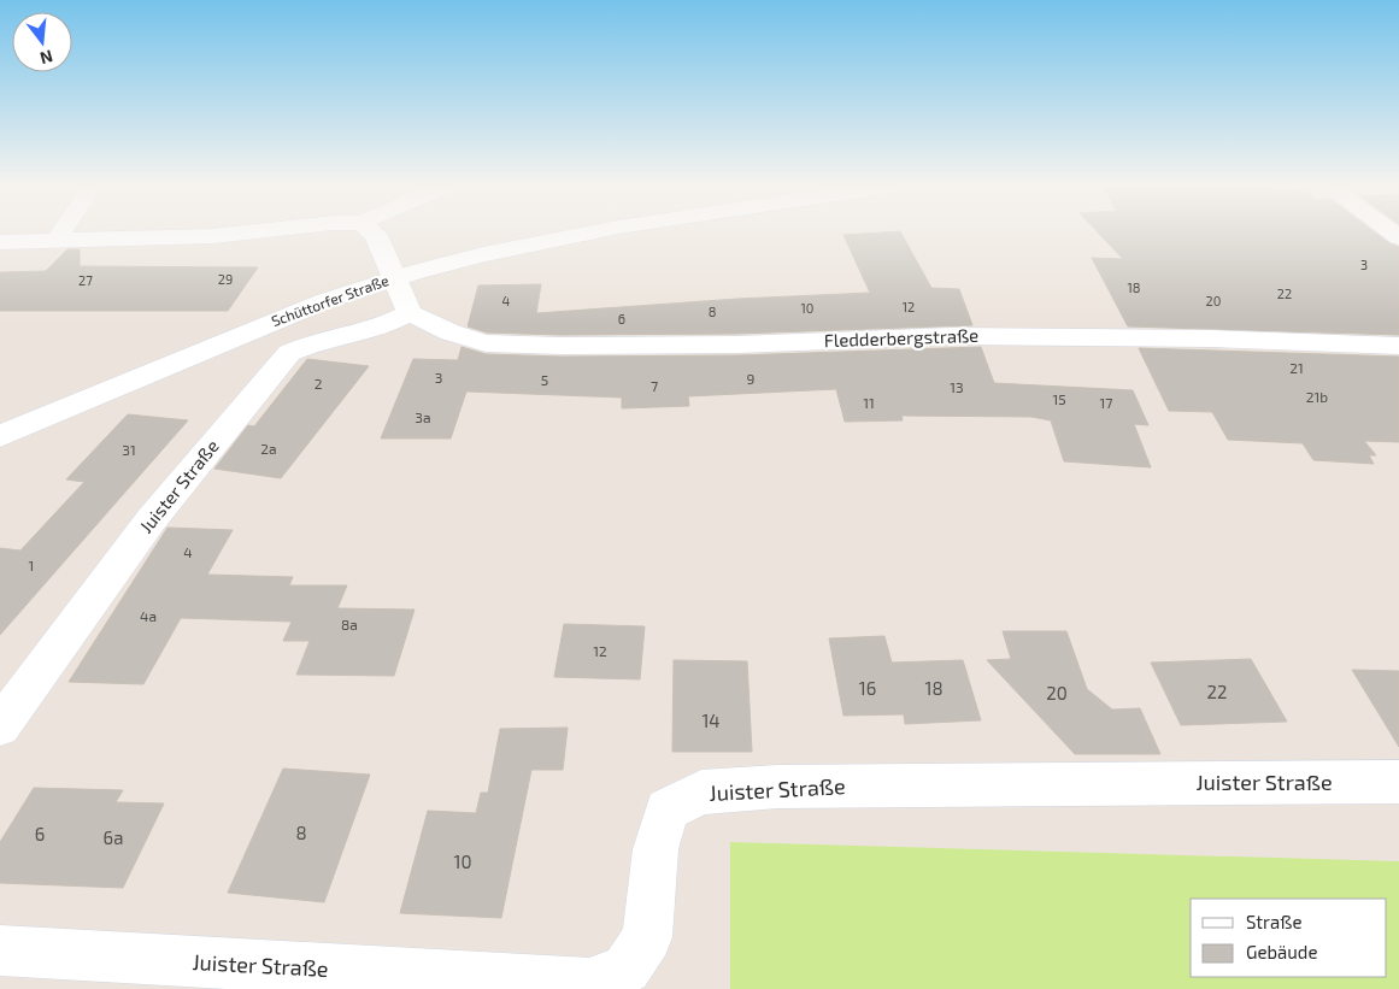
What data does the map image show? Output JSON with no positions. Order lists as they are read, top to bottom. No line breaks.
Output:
{"streets":{"street":["Schüttorfer Straße","Fledderbergstraße","Juister Straße"]},"crossings":[["Fledderbergstraße","Juister Straße"]],"house_numbers":["3","29","27","18","22","4","20","12","10","8","6","21","3","9","5","2","7","13","21b","15","11","17","3a","2a","31","4","1","4a","8a","12","16","18","22","20","14","8","6","6a","10"],"legend":["Straße","Gebäude"],"north":"bottom"}
